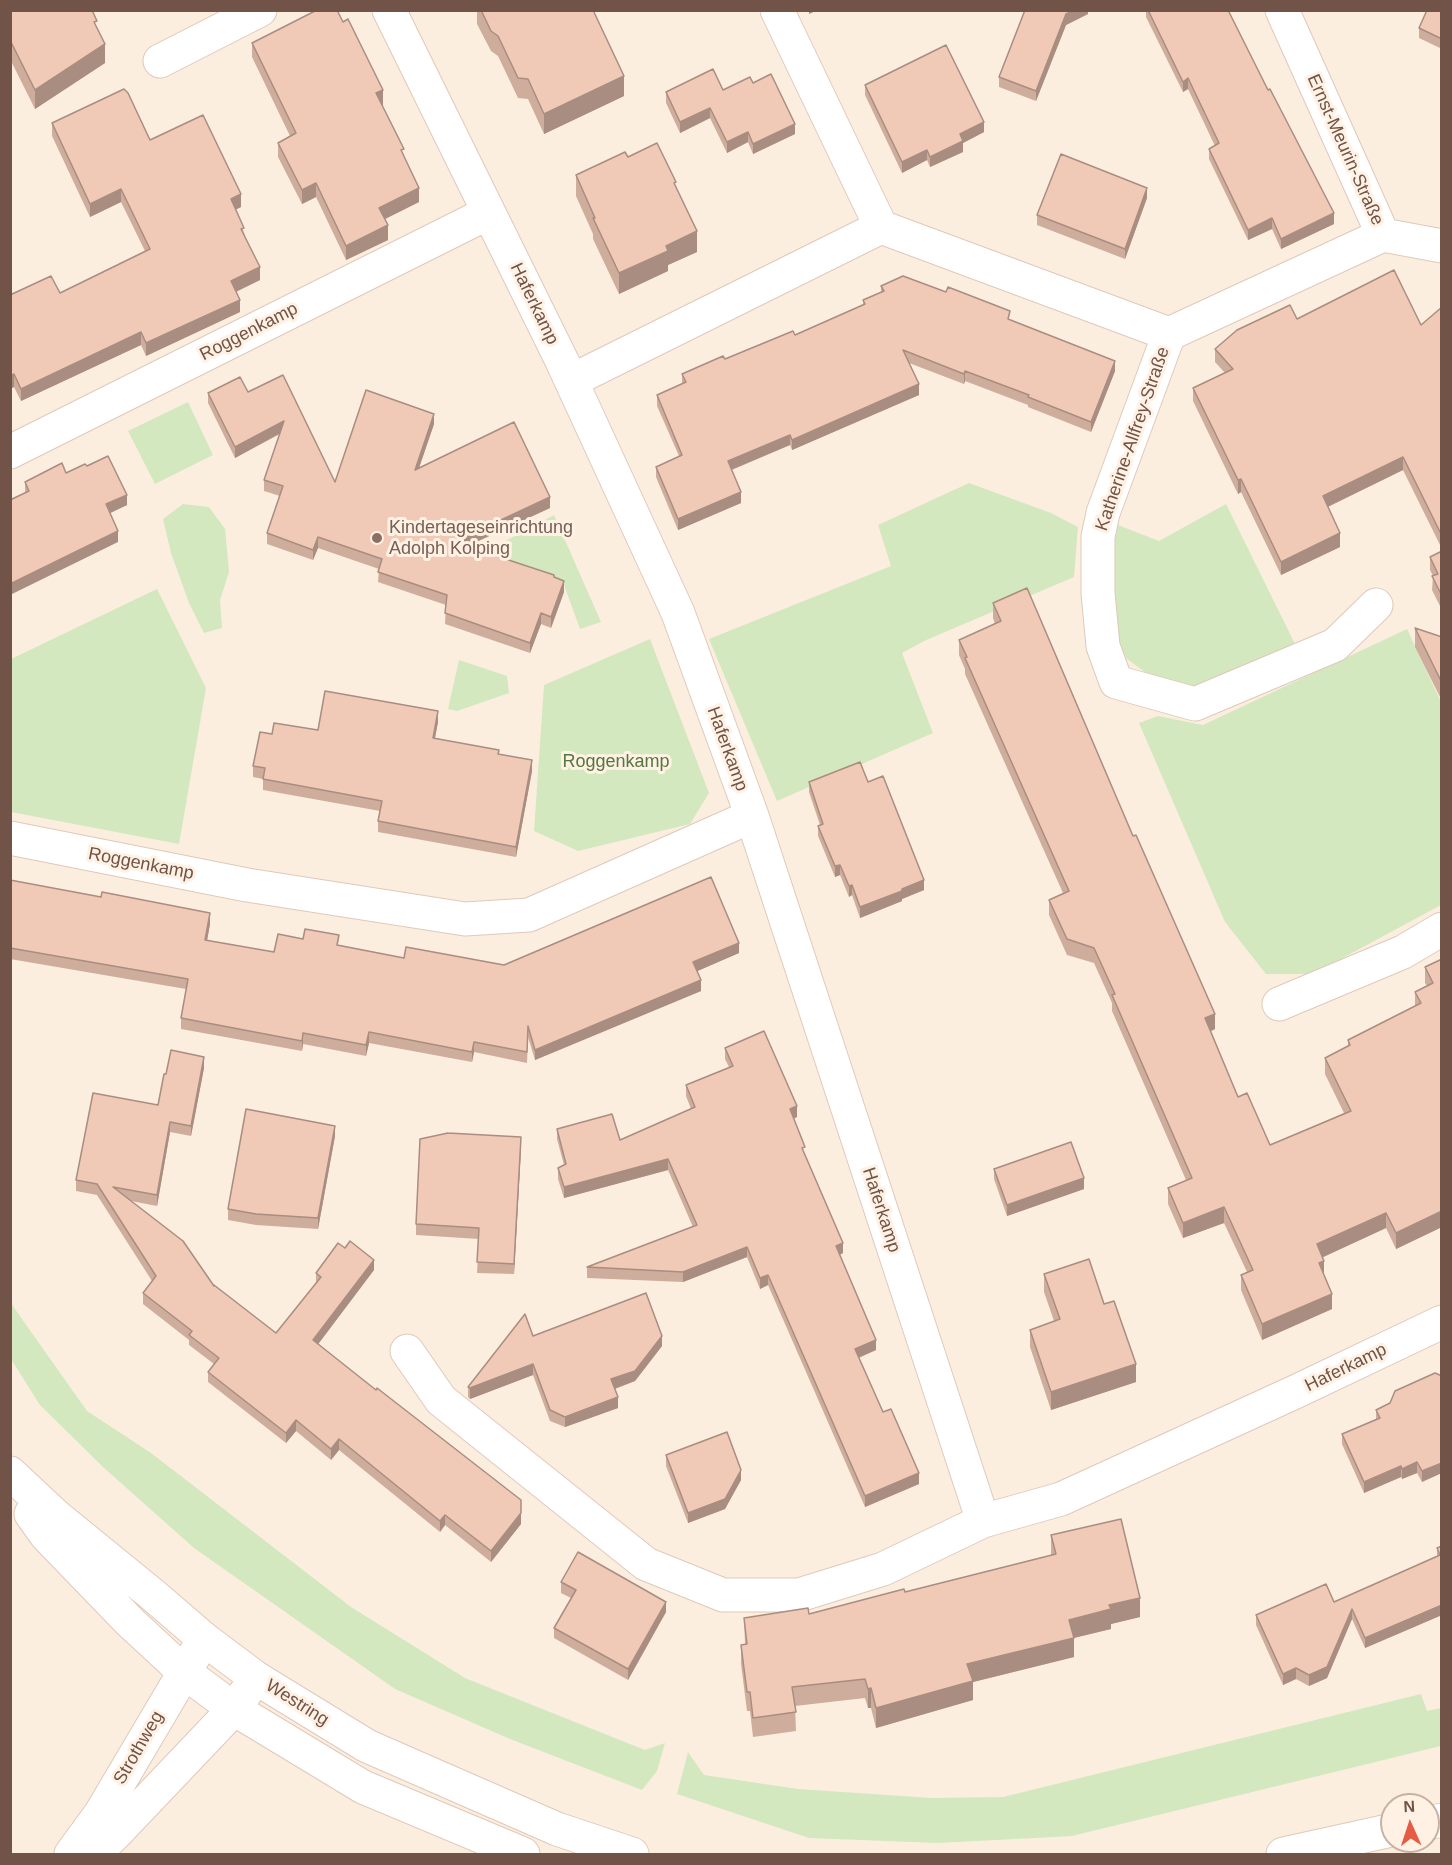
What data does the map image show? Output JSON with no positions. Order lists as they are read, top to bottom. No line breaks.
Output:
{"streets":{"street":["Ernst-Meurin-Straße","Haferkamp","Roggenkamp","Katherine-Allfrey-Straße","Westring","Strothweg"]},"crossings":[["Ernst-Meurin-Straße","Katherine-Allfrey-Straße"],["Haferkamp","Roggenkamp"],["Westring","Strothweg"]],"parks":["Roggenkamp"],"places":["Kindertageseinrichtung Adolph Kolping"],"north":"top"}
